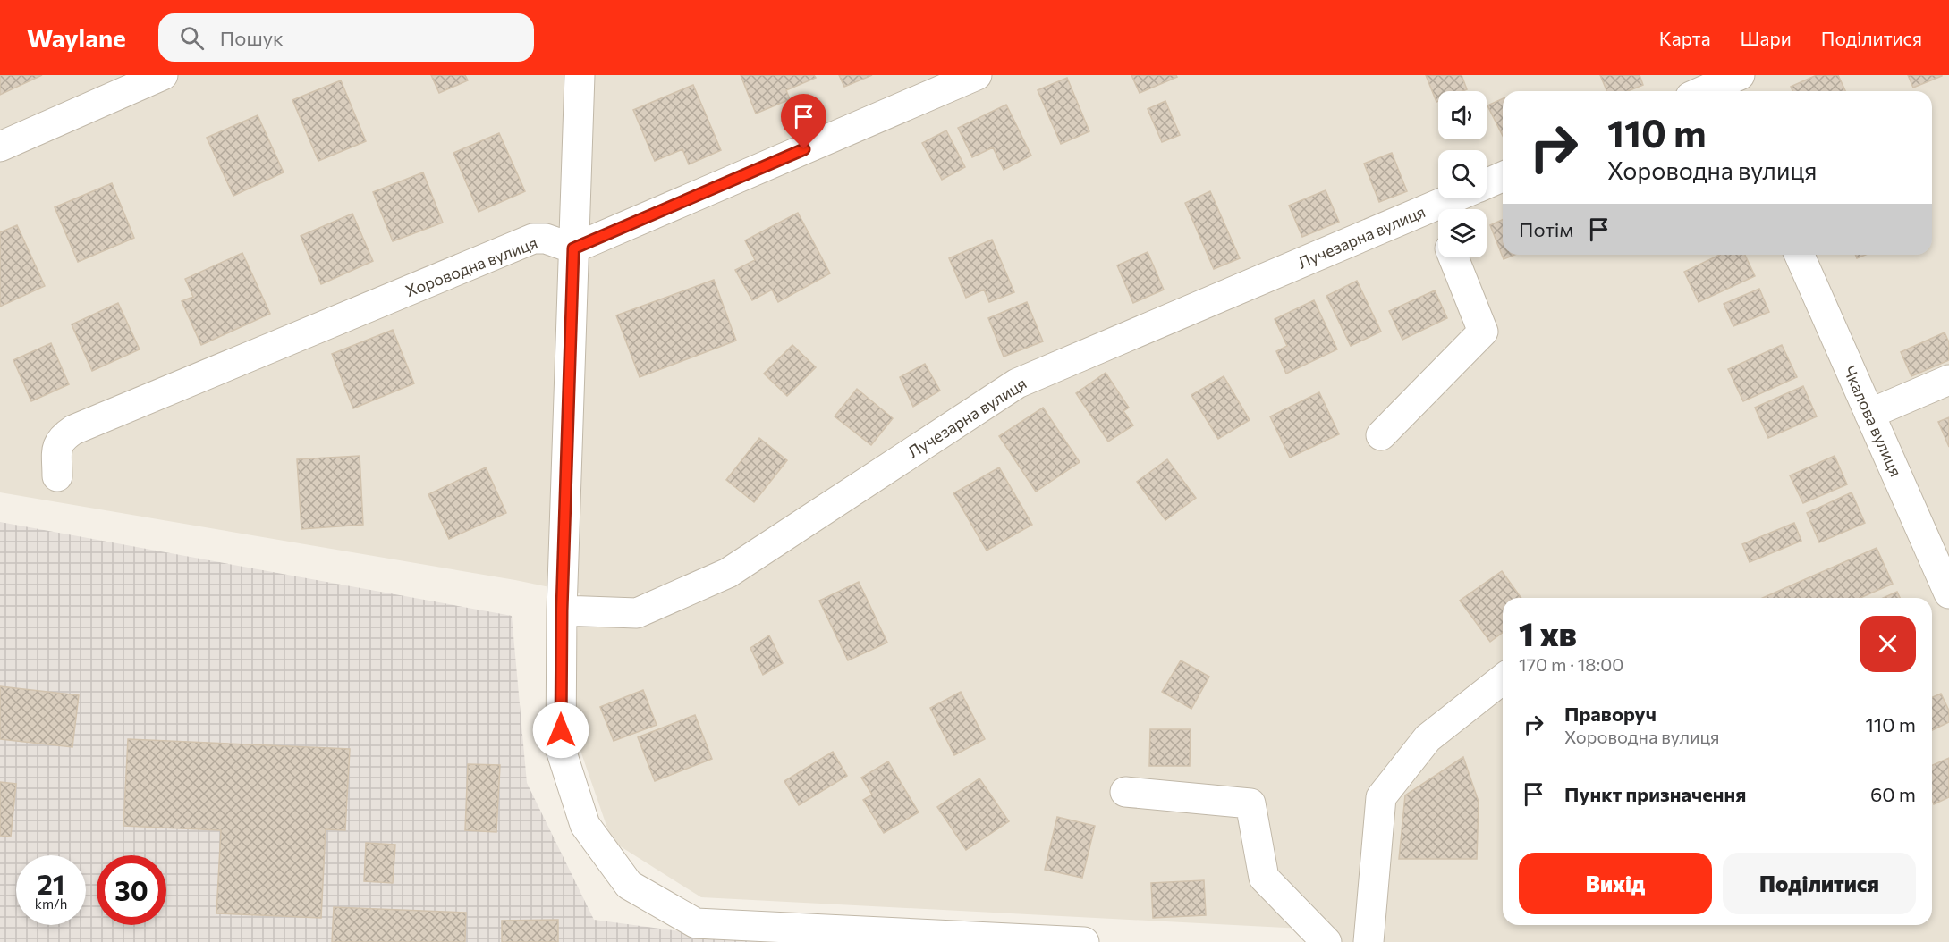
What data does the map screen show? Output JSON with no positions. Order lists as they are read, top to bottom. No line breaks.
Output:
{"streets":{"street":["Лучезарна вулиця","Хороводна вулиця","Чкалова вулиця"]},"page":{"header":"Waylane","search":"Пошук","nav":["Карта","Шари","Поділитися"],"turn":["110 m","Хороводна вулиця"],"then":"Потім","heading":["1 хв","170 m · 18:00"],"list":[{"name":"Праворуч","note":"Хороводна вулиця","value":"110 m"},{"name":"Пункт призначення","value":"60 m"}],"buttons":["Вихід","Поділитися"],"speed":"21 km/h","limit":"30"}}
